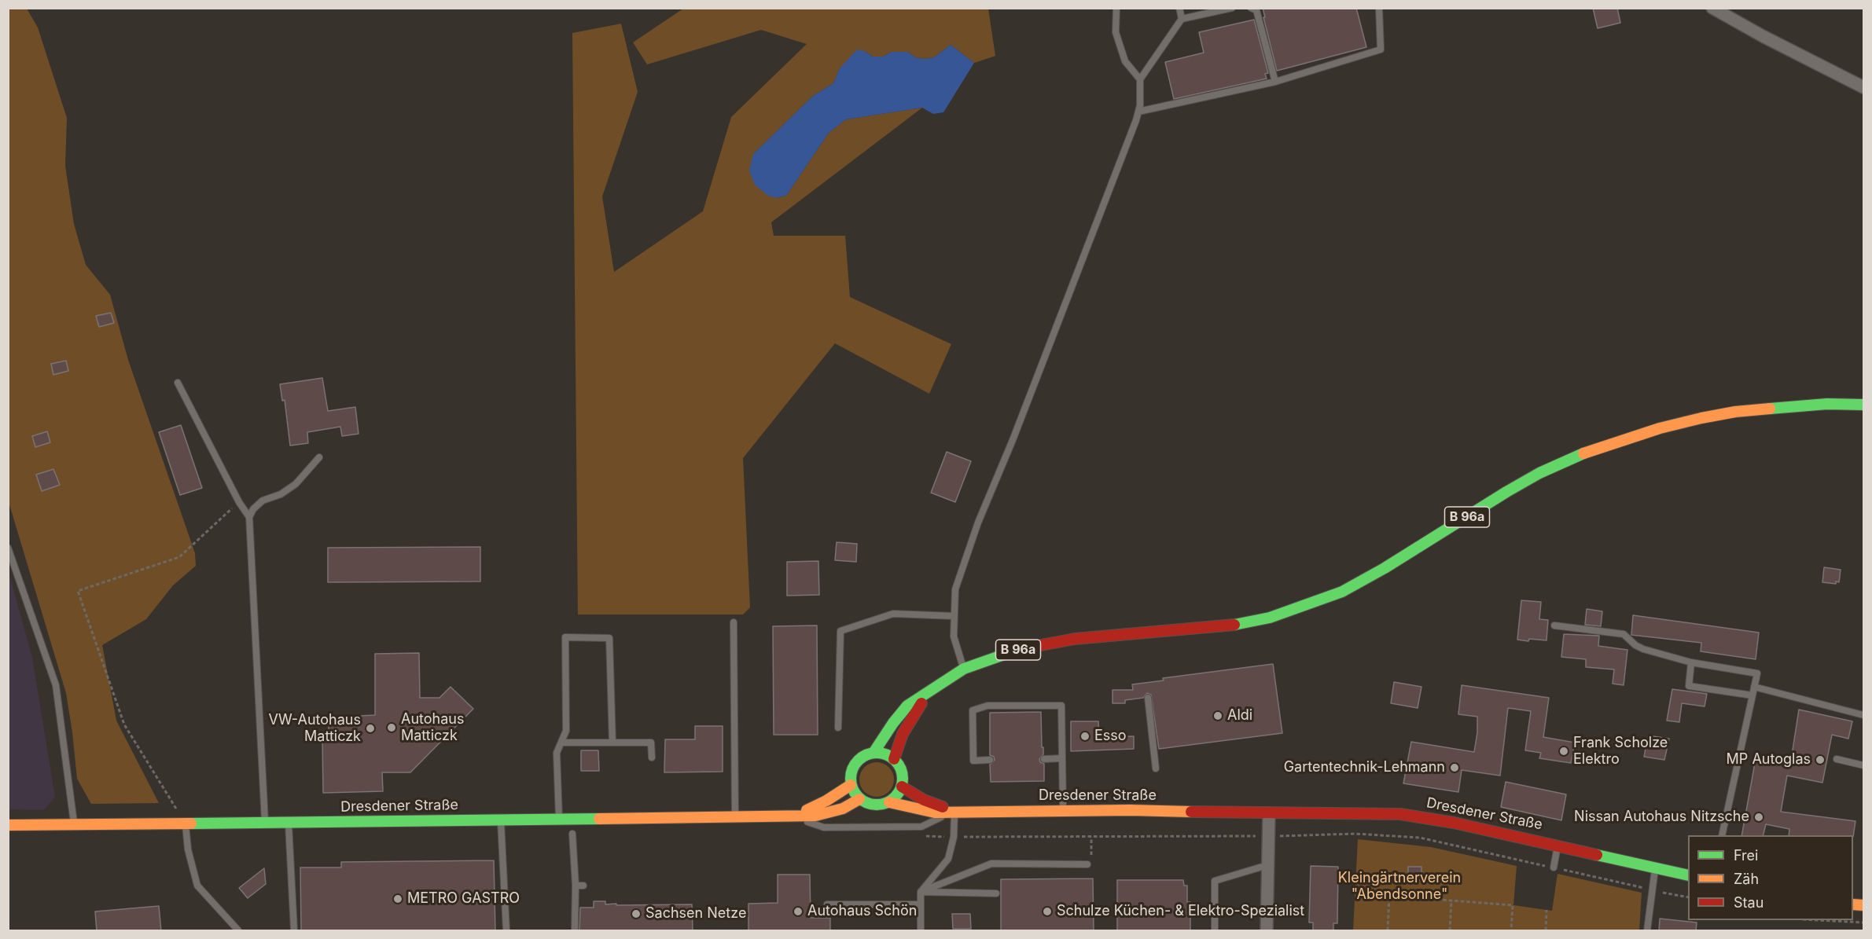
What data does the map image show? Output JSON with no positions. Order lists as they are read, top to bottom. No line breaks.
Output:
{"streets":{"main road":["B 96a","Dresdener Straße"]},"crossings":[["B 96a","Dresdener Straße"]],"parks":["Kleingärtnerverein \"Abendsonne\""],"places":["Aldi","Autohaus Matticzk","VW-Autohaus Matticzk","Esso","Frank Scholze Elektro","MP Autoglas","Gartentechnik-Lehmann","Nissan Autohaus Nitzsche","METRO GASTRO","Autohaus Schön","Schulze Küchen- & Elektro-Spezialist","Sachsen Netze"],"legend":["Frei","Zäh","Stau"]}
